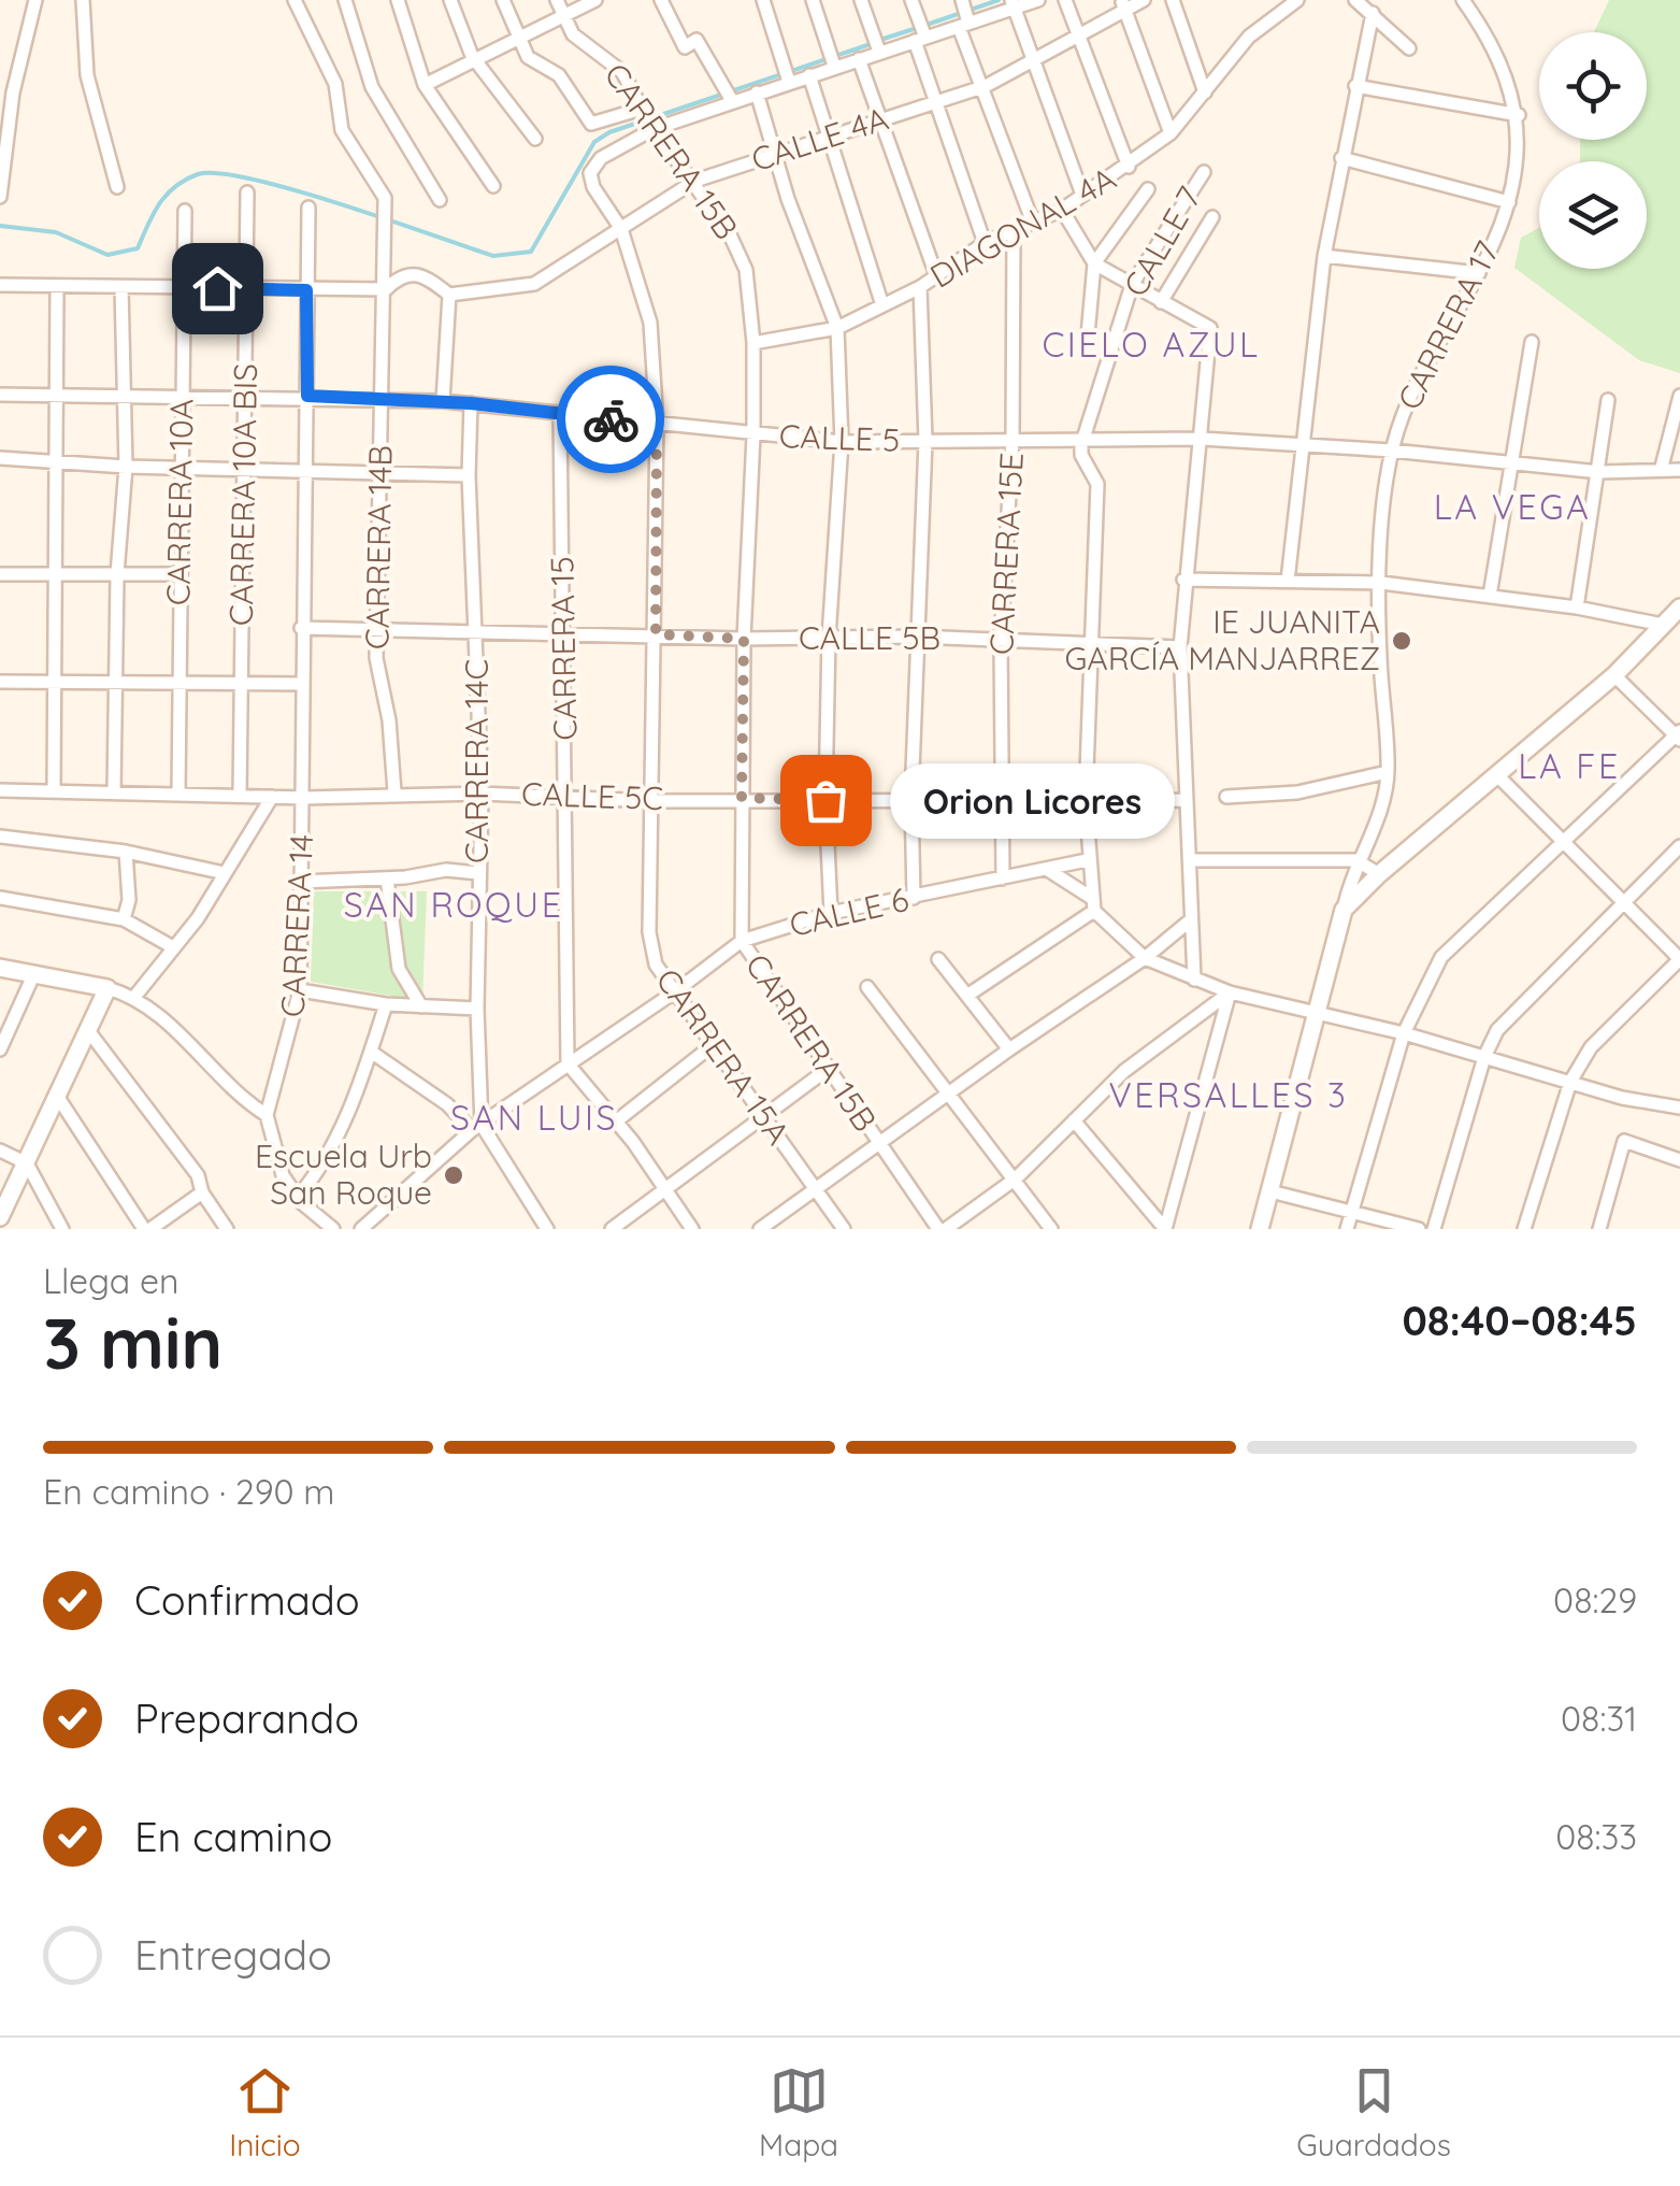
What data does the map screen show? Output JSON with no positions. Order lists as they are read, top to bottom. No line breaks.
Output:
{"streets":{"street":["CALLE 4A","CARRERA 15B","DIAGONAL 4A","CALLE 7","CARRERA 17","CALLE 5","CARRERA 10A BIS","CARRERA 10A","CARRERA 14B","CARRERA 15E","CALLE 5B","CARRERA 15","CARRERA 14C","CALLE 5C","CALLE 6","CARRERA 14","CARRERA 15A"]},"crossings":[["CALLE 4A","CARRERA 15B"],["CALLE 4A","CARRERA 15A"],["CARRERA 15B","DIAGONAL 4A"],["CARRERA 15B","CALLE 5"],["CARRERA 15B","CALLE 5B"],["CARRERA 15B","CALLE 5C"],["CARRERA 15B","CALLE 6"],["CARRERA 15B","CARRERA 15A"],["DIAGONAL 4A","CARRERA 15E"],["CALLE 7","CARRERA 17"],["CALLE 7","CALLE 5"],["CALLE 7","CALLE 5B"],["CALLE 7","CALLE 5C"],["CALLE 7","CALLE 6"],["CARRERA 17","CALLE 5"],["CALLE 5","CARRERA 10A BIS"],["CALLE 5","CARRERA 10A"],["CALLE 5","CARRERA 14B"],["CALLE 5","CARRERA 15E"],["CALLE 5","CARRERA 15"],["CALLE 5","CARRERA 14C"],["CALLE 5","CARRERA 14"],["CALLE 5","CARRERA 15A"],["CARRERA 10A BIS","CALLE 5C"],["CARRERA 10A","CALLE 5C"],["CARRERA 14B","CALLE 5B"],["CARRERA 14B","CALLE 5C"],["CARRERA 15E","CALLE 5B"],["CARRERA 15E","CALLE 5C"],["CARRERA 15E","CALLE 6"],["CALLE 5B","CARRERA 15"],["CALLE 5B","CARRERA 14C"],["CALLE 5B","CARRERA 14"],["CALLE 5B","CARRERA 15A"],["CARRERA 15","CALLE 5C"],["CARRERA 15","CALLE 6"],["CARRERA 14C","CALLE 5C"],["CARRERA 14C","CALLE 6"],["CALLE 5C","CARRERA 14"],["CALLE 5C","CARRERA 15A"],["CALLE 6","CARRERA 15A"]],"districts":["CIELO AZUL","LA VEGA","LA FE","SAN ROQUE","VERSALLES 3","SAN LUIS"],"places":["IE JUANITA GARCÍA MANJARREZ","Orion Licores","Escuela Urb San Roque"],"page":{"bubble":"Orion Licores","heading":["3 min","Llega en","08:40–08:45"],"bar":"En camino · 290 m","list":[["Confirmado","08:29"],["Preparando","08:31"],["En camino","08:33"],"Entregado"],"tabs":["Inicio","Mapa","Guardados"]}}
